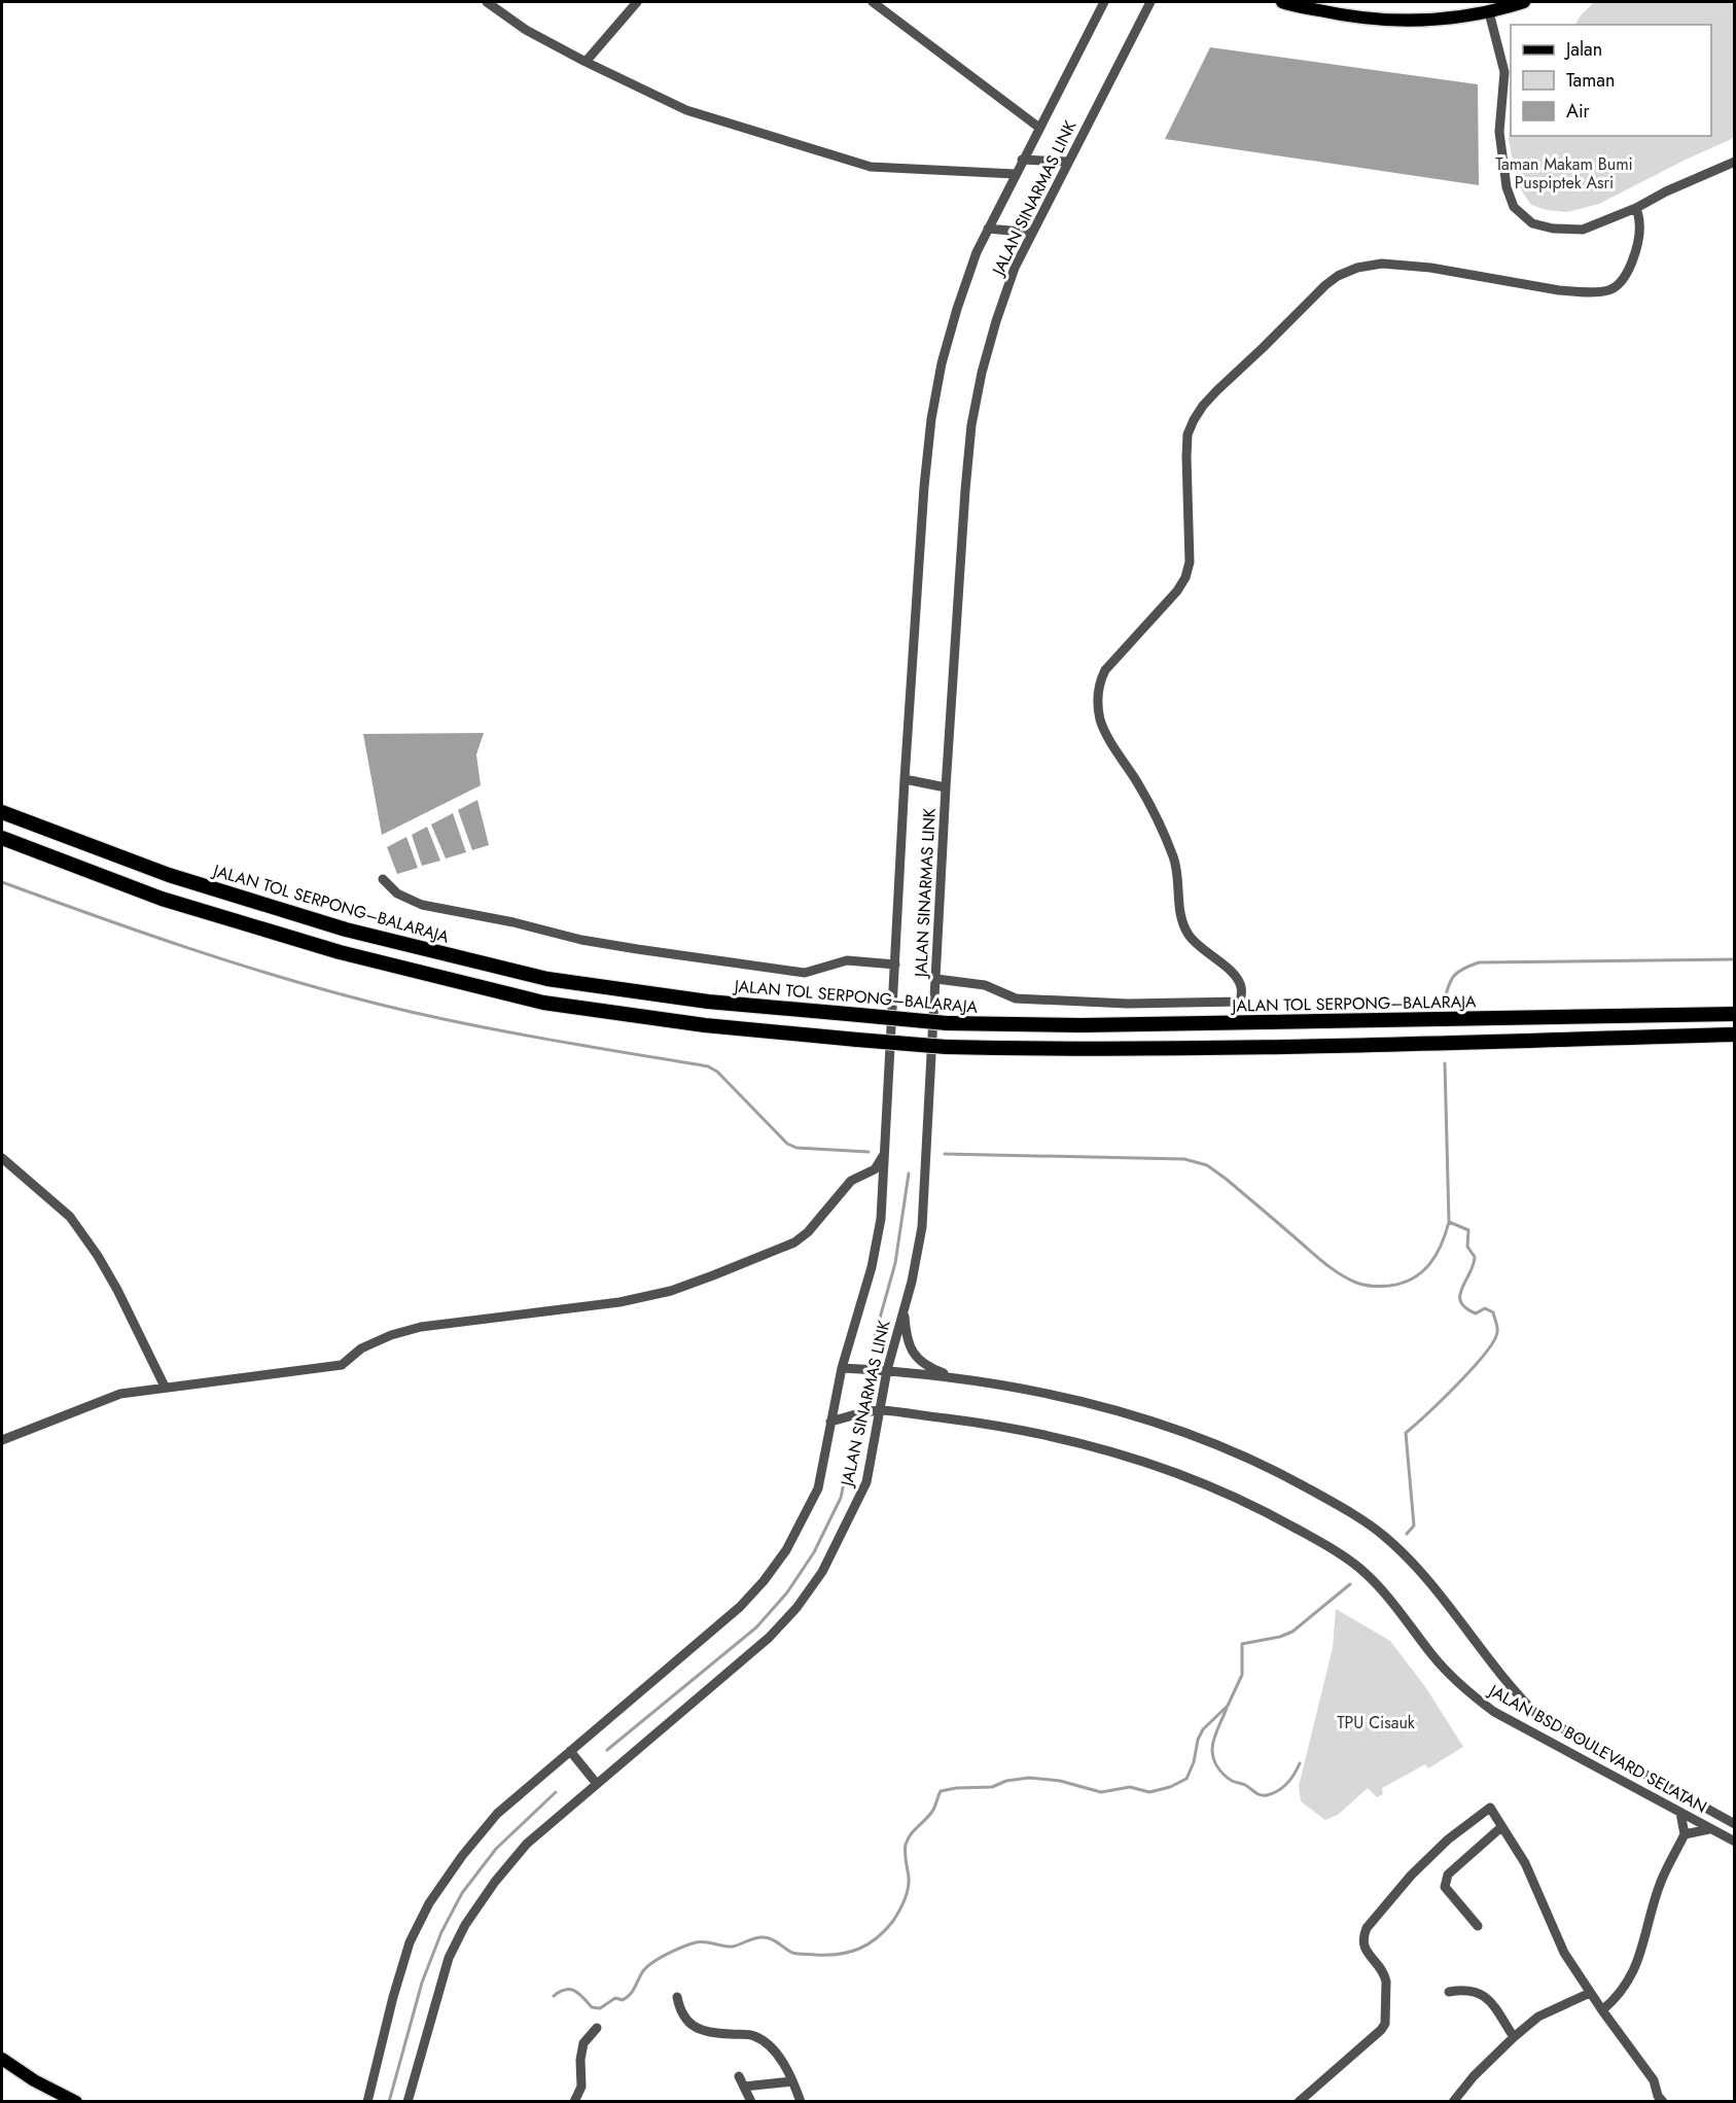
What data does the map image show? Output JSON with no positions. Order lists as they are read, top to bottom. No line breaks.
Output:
{"streets":{"highway":["JALAN TOL SERPONG–BALARAJA"],"street":["JALAN SINARMAS LINK","JALAN BSD BOULEVARD SELATAN"]},"crossings":[["JALAN SINARMAS LINK","JALAN BSD BOULEVARD SELATAN"]],"parks":["Taman Makam Bumi Puspiptek Asri","TPU Cisauk"],"legend":["Jalan","Taman","Air"]}
